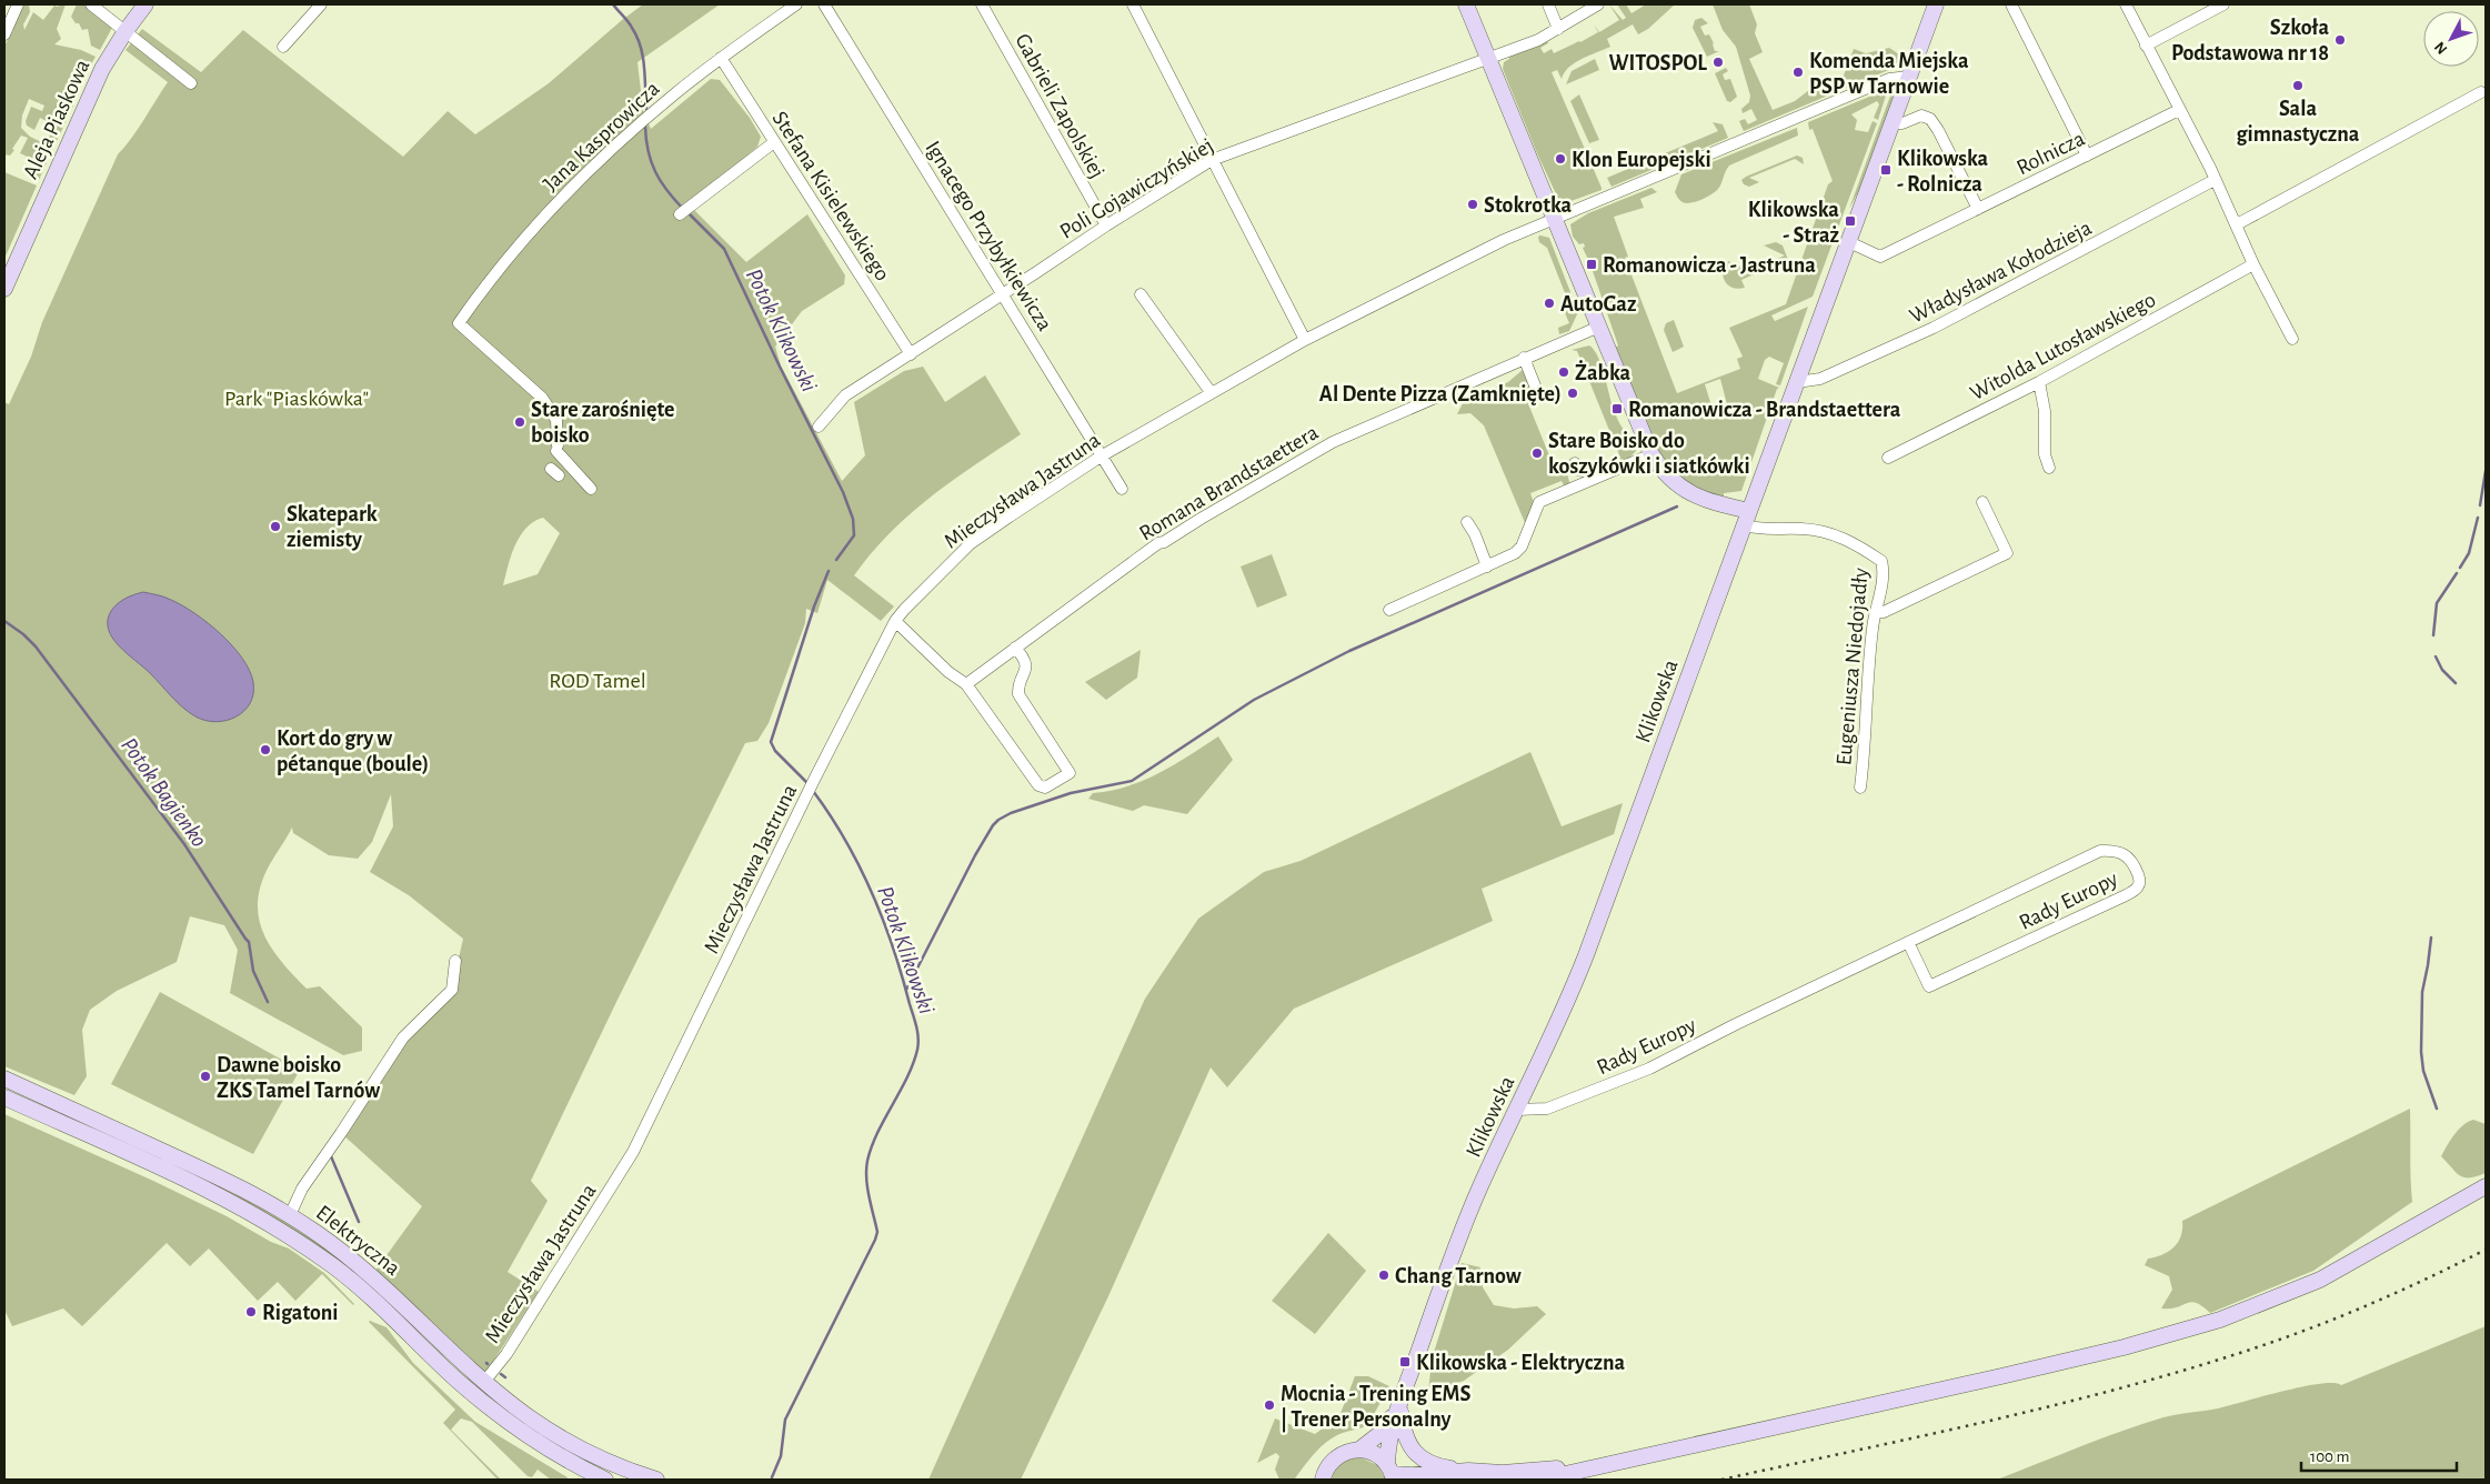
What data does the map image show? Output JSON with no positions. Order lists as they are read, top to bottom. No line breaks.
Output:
{"streets":{"main road":["Aleja Piaskowa","Klikowska","Elektryczna"],"street":["Gabrieli Zapolskiej","Jana Kasprowicza","Rolnicza","Poli Gojawiczyńskiej","Stefana Kisielewskiego","Ignacego Przybyłkiewicza","Władysława Kołodzieja","Witolda Lutosławskiego","Romana Brandstaettera","Mieczysława Jastruna","Eugeniusza Niedojadły","Rady Europy"]},"crossings":[["Gabrieli Zapolskiej","Poli Gojawiczyńskiej"],["Jana Kasprowicza","Stefana Kisielewskiego"],["Rolnicza","Klikowska"],["Poli Gojawiczyńskiej","Stefana Kisielewskiego"],["Poli Gojawiczyńskiej","Ignacego Przybyłkiewicza"],["Ignacego Przybyłkiewicza","Mieczysława Jastruna"],["Władysława Kołodzieja","Klikowska"],["Mieczysława Jastruna","Klikowska"],["Mieczysława Jastruna","Elektryczna"],["Eugeniusza Niedojadły","Klikowska"],["Klikowska","Rady Europy"]],"water":["Potok Klikowski","Potok Bagienko"],"parks":["Park \"Piaskówka\"","ROD Tamel"],"places":{"other":["Szkoła Podstawowa nr 18","WITOSPOL","Komenda Miejska PSP w Tarnowie","Sala gimnastyczna","Klon Europejski","Stokrotka","AutoGaz","Żabka","Al Dente Pizza (Zamknięte)","Stare zarośnięte boisko","Stare Boisko do koszykówki i siatkówki","Skatepark ziemisty","Kort do gry w pétanque (boule)","Dawne boisko ZKS Tamel Tarnów","Chang Tarnow","Rigatoni","Mocnia - Trening EMS | Trener Personalny"],"transit":["Klikowska - Rolnicza","Klikowska - Straż","Romanowicza - Jastruna","Romanowicza - Brandstaettera","Klikowska - Elektryczna"]},"scale_bar":"100 m","north":"bottom left"}
